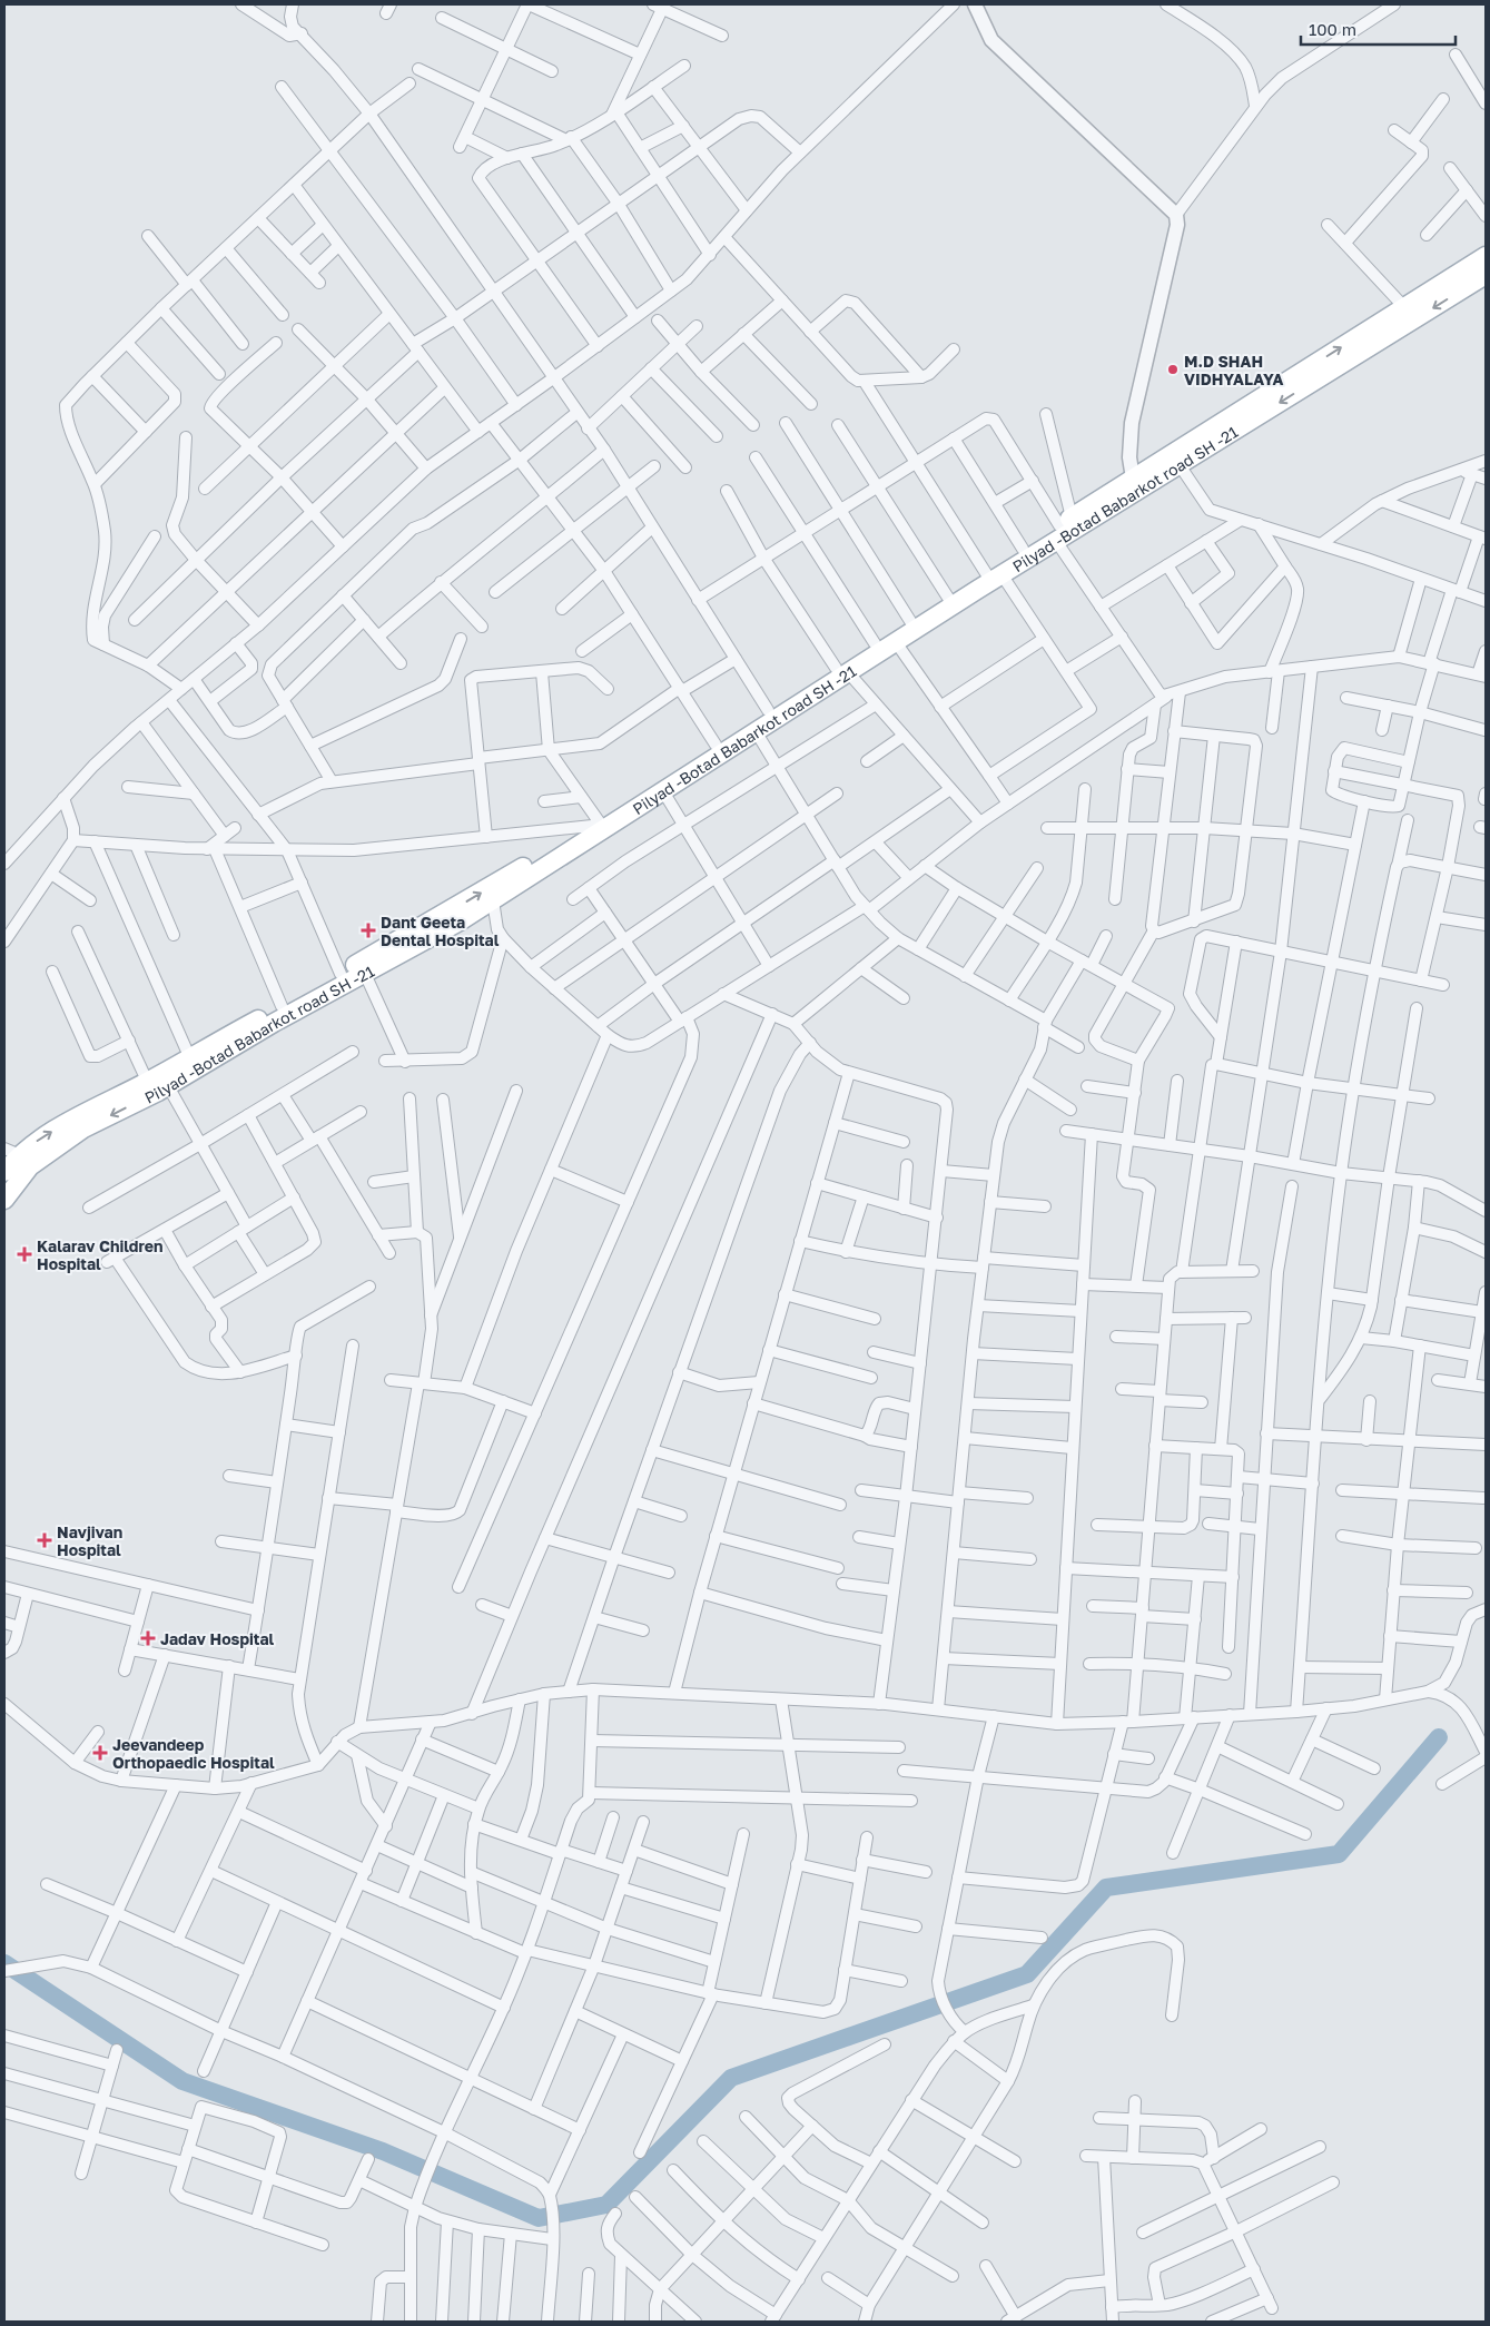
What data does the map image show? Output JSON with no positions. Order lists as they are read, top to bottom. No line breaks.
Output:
{"streets":{"main road":["Pilyad -Botad Babarkot road SH -21"]},"places":{"other":["M.D SHAH VIDHYALAYA"],"health":["Dant Geeta Dental Hospital","Kalarav Children Hospital","Navjivan Hospital","Jadav Hospital","Jeevandeep Orthopaedic Hospital"]},"scale_bar":"100 m"}
